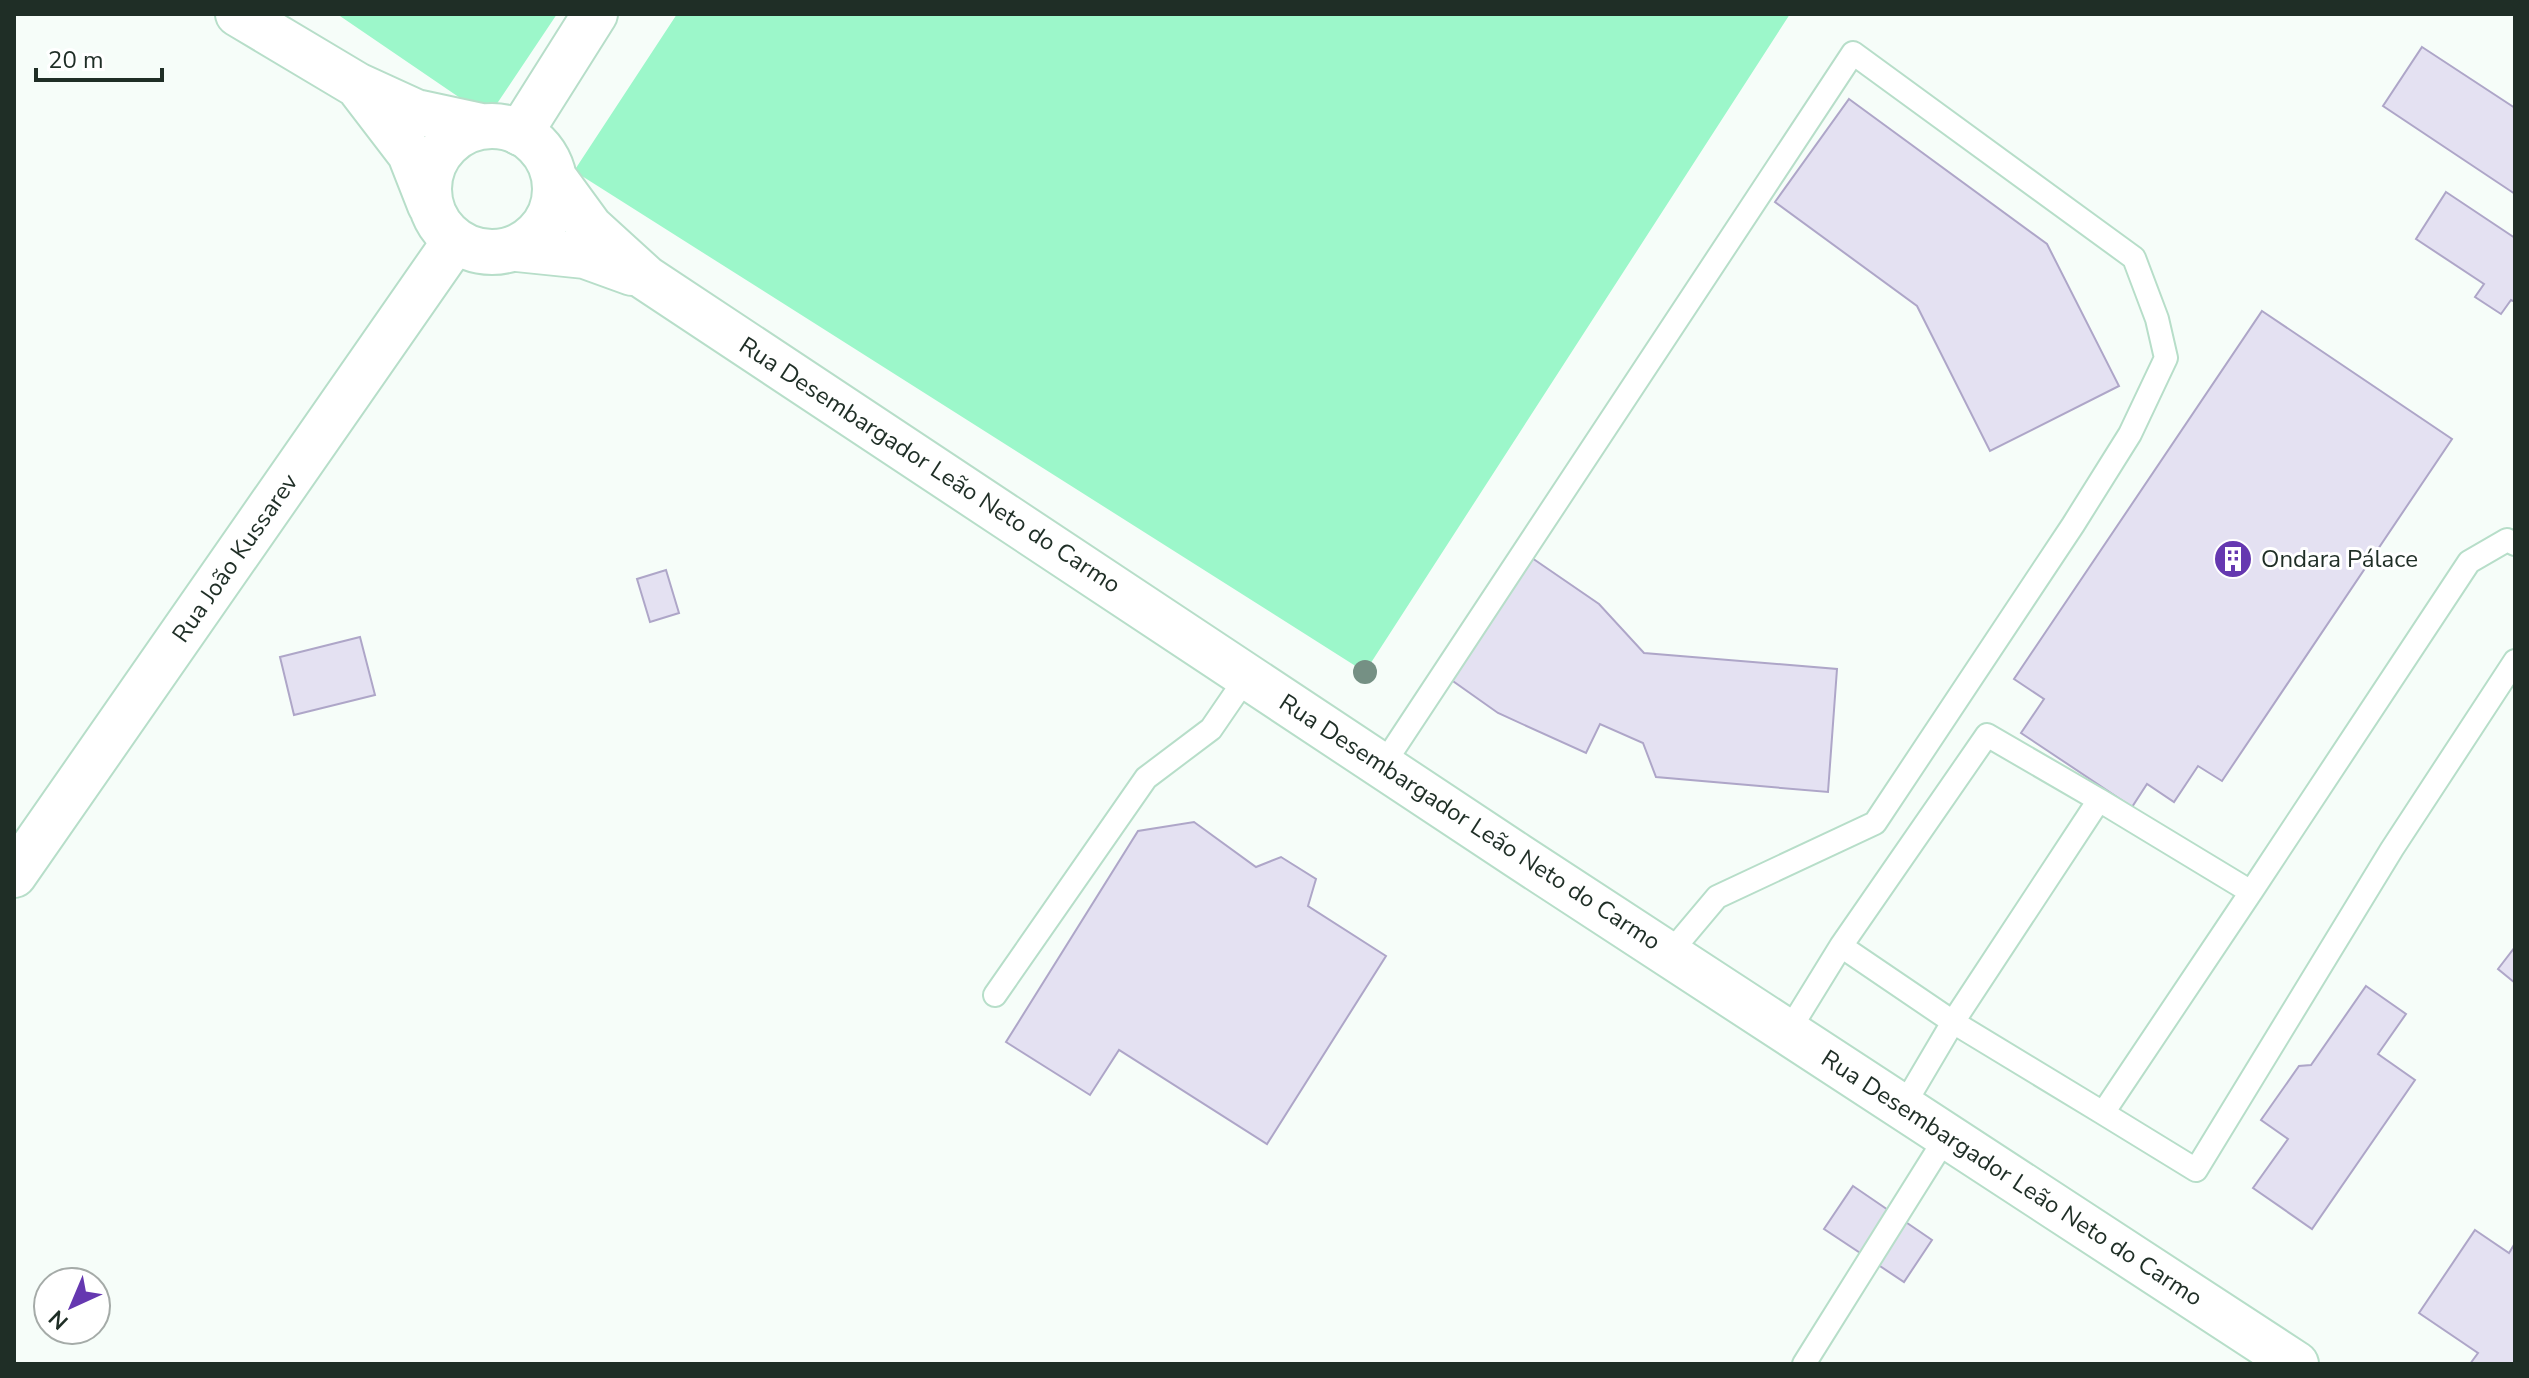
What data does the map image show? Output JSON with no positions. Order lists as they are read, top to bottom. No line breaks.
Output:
{"streets":{"main road":["Rua Desembargador Leão Neto do Carmo","Rua João Kussarev"]},"crossings":[["Rua Desembargador Leão Neto do Carmo","Rua João Kussarev"]],"places":{"building":["Ondara Pálace"]},"scale_bar":"20 m","north":"bottom left"}
